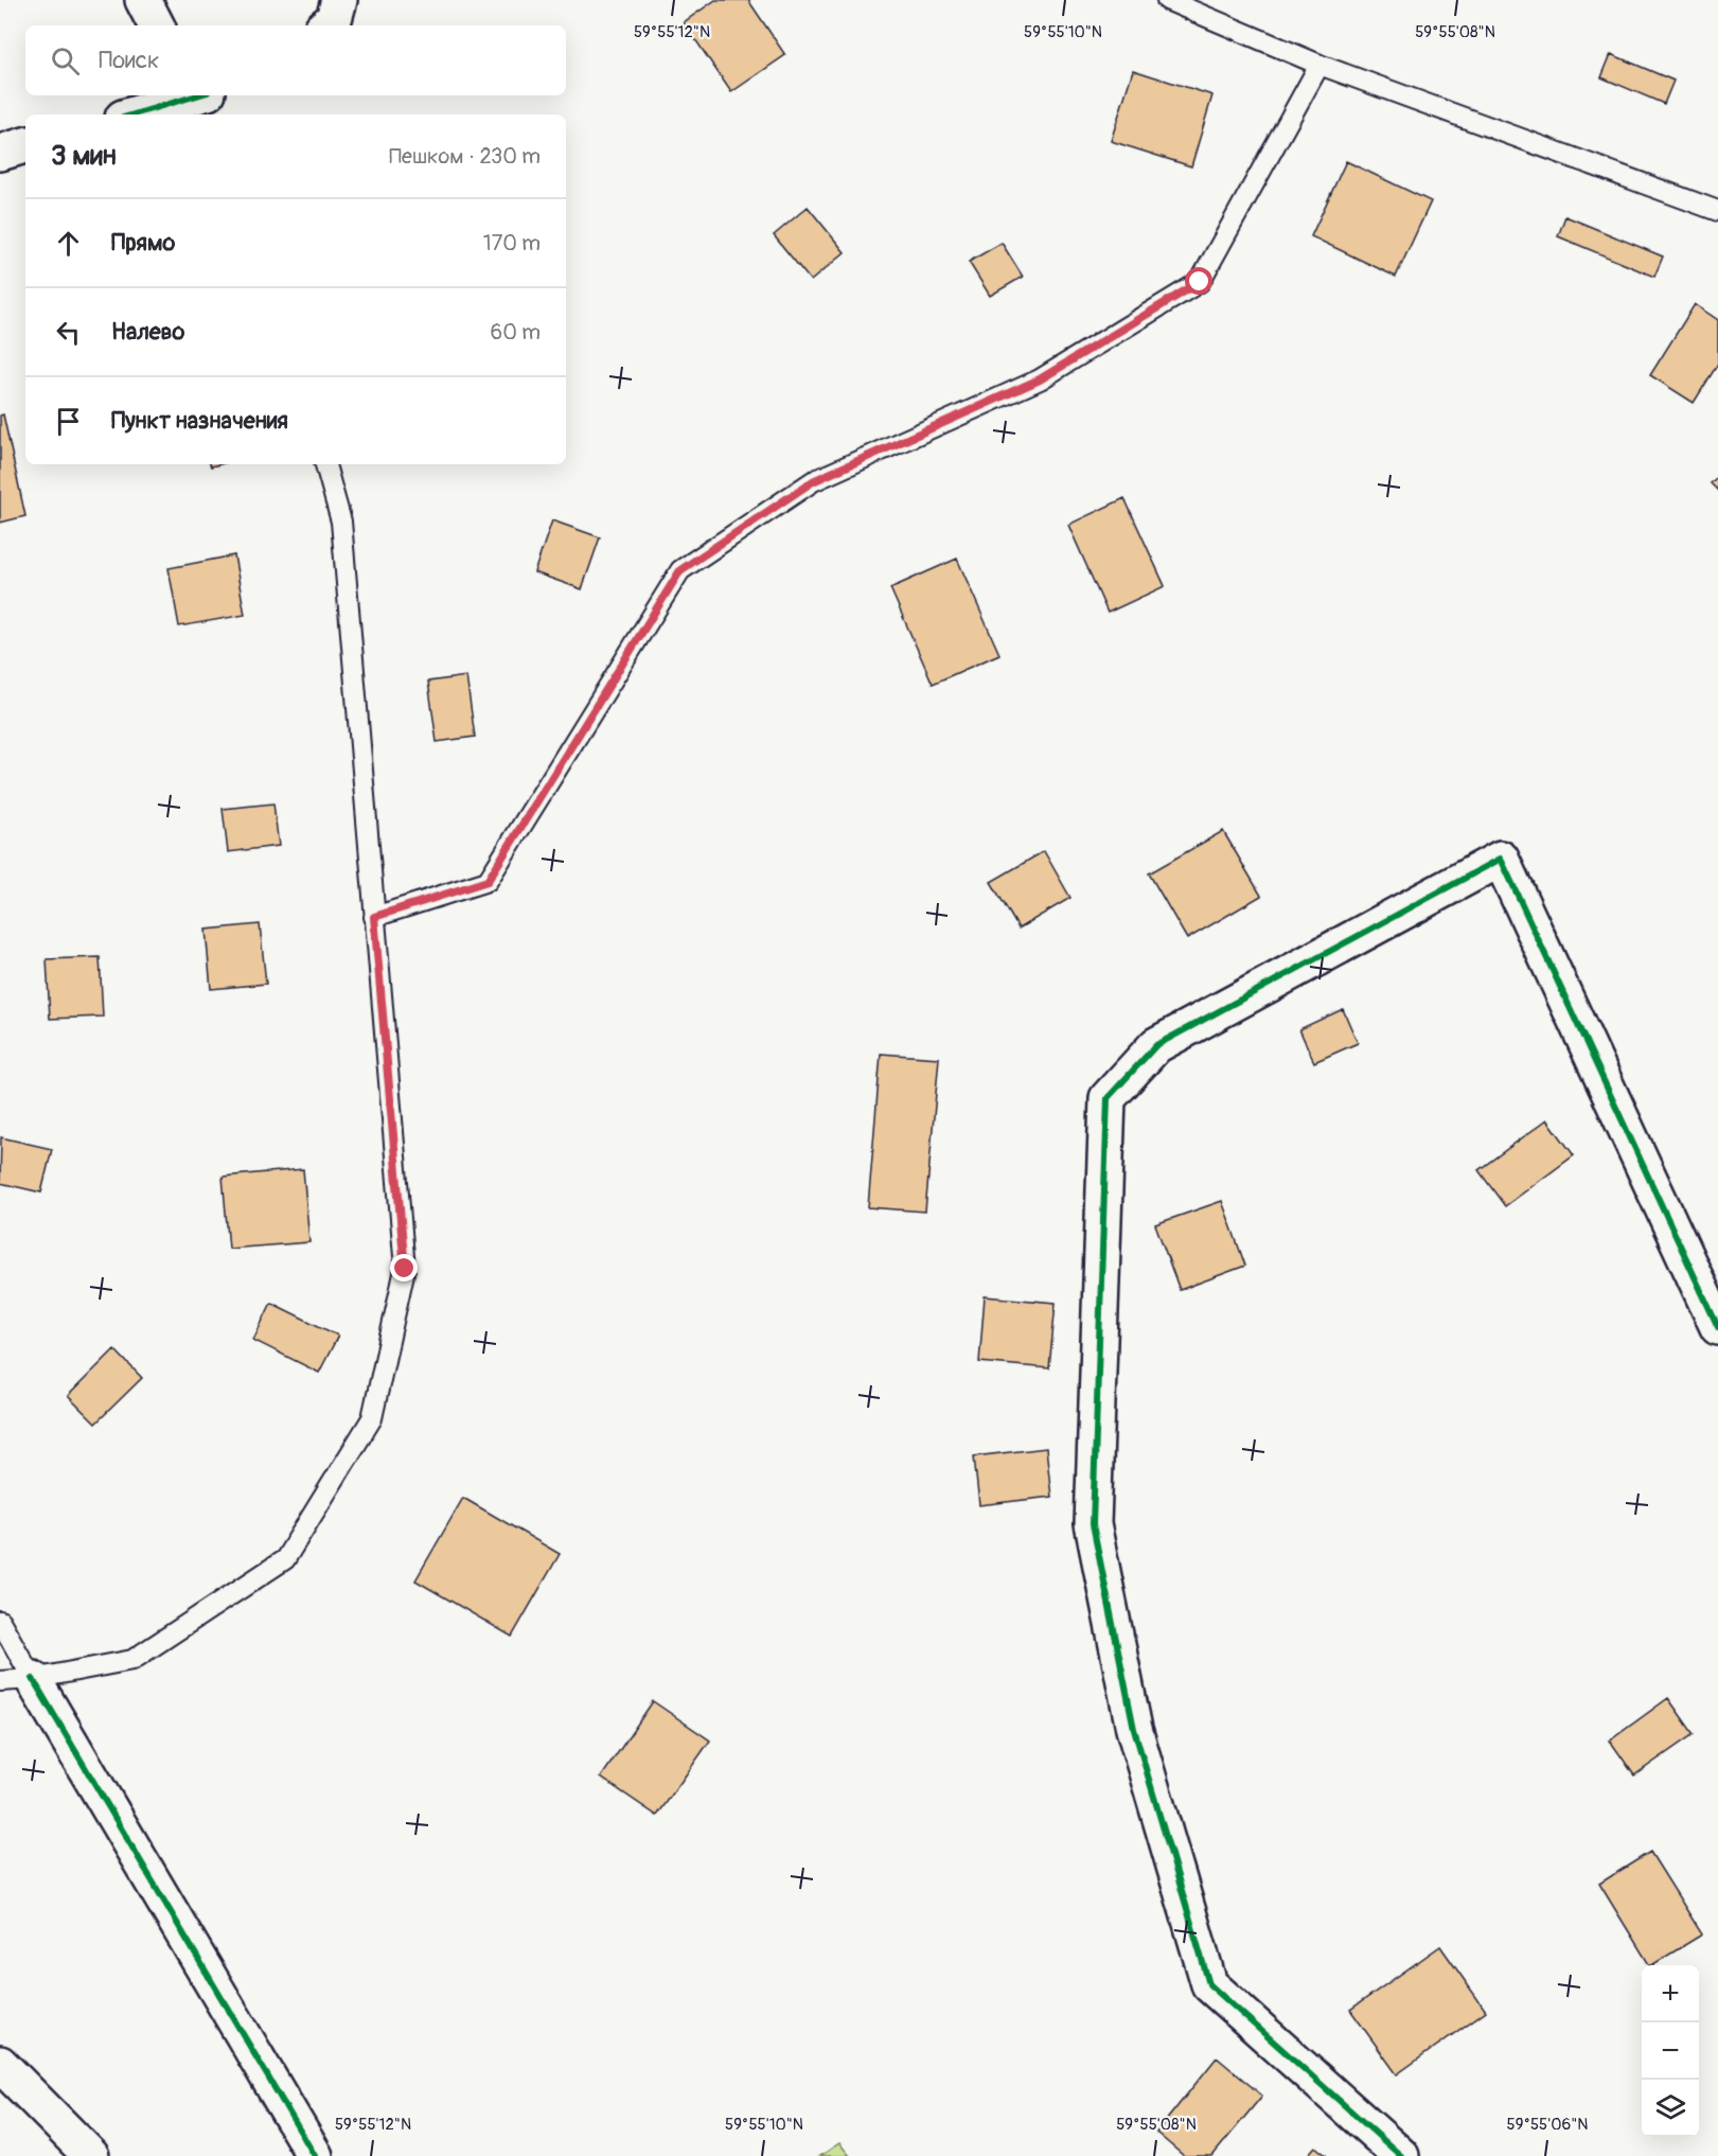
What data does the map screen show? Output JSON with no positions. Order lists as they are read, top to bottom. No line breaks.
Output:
{"page":{"search":"Поиск","heading":["3 мин","Пешком · 230 m"],"list":[["Прямо","170 m"],["Налево","60 m"],"Пункт назначения"],"map_buttons":["+","−"]},"coordinates":["59°55'12\"N","59°55'10\"N","59°55'08\"N","59°55'06\"N"]}
